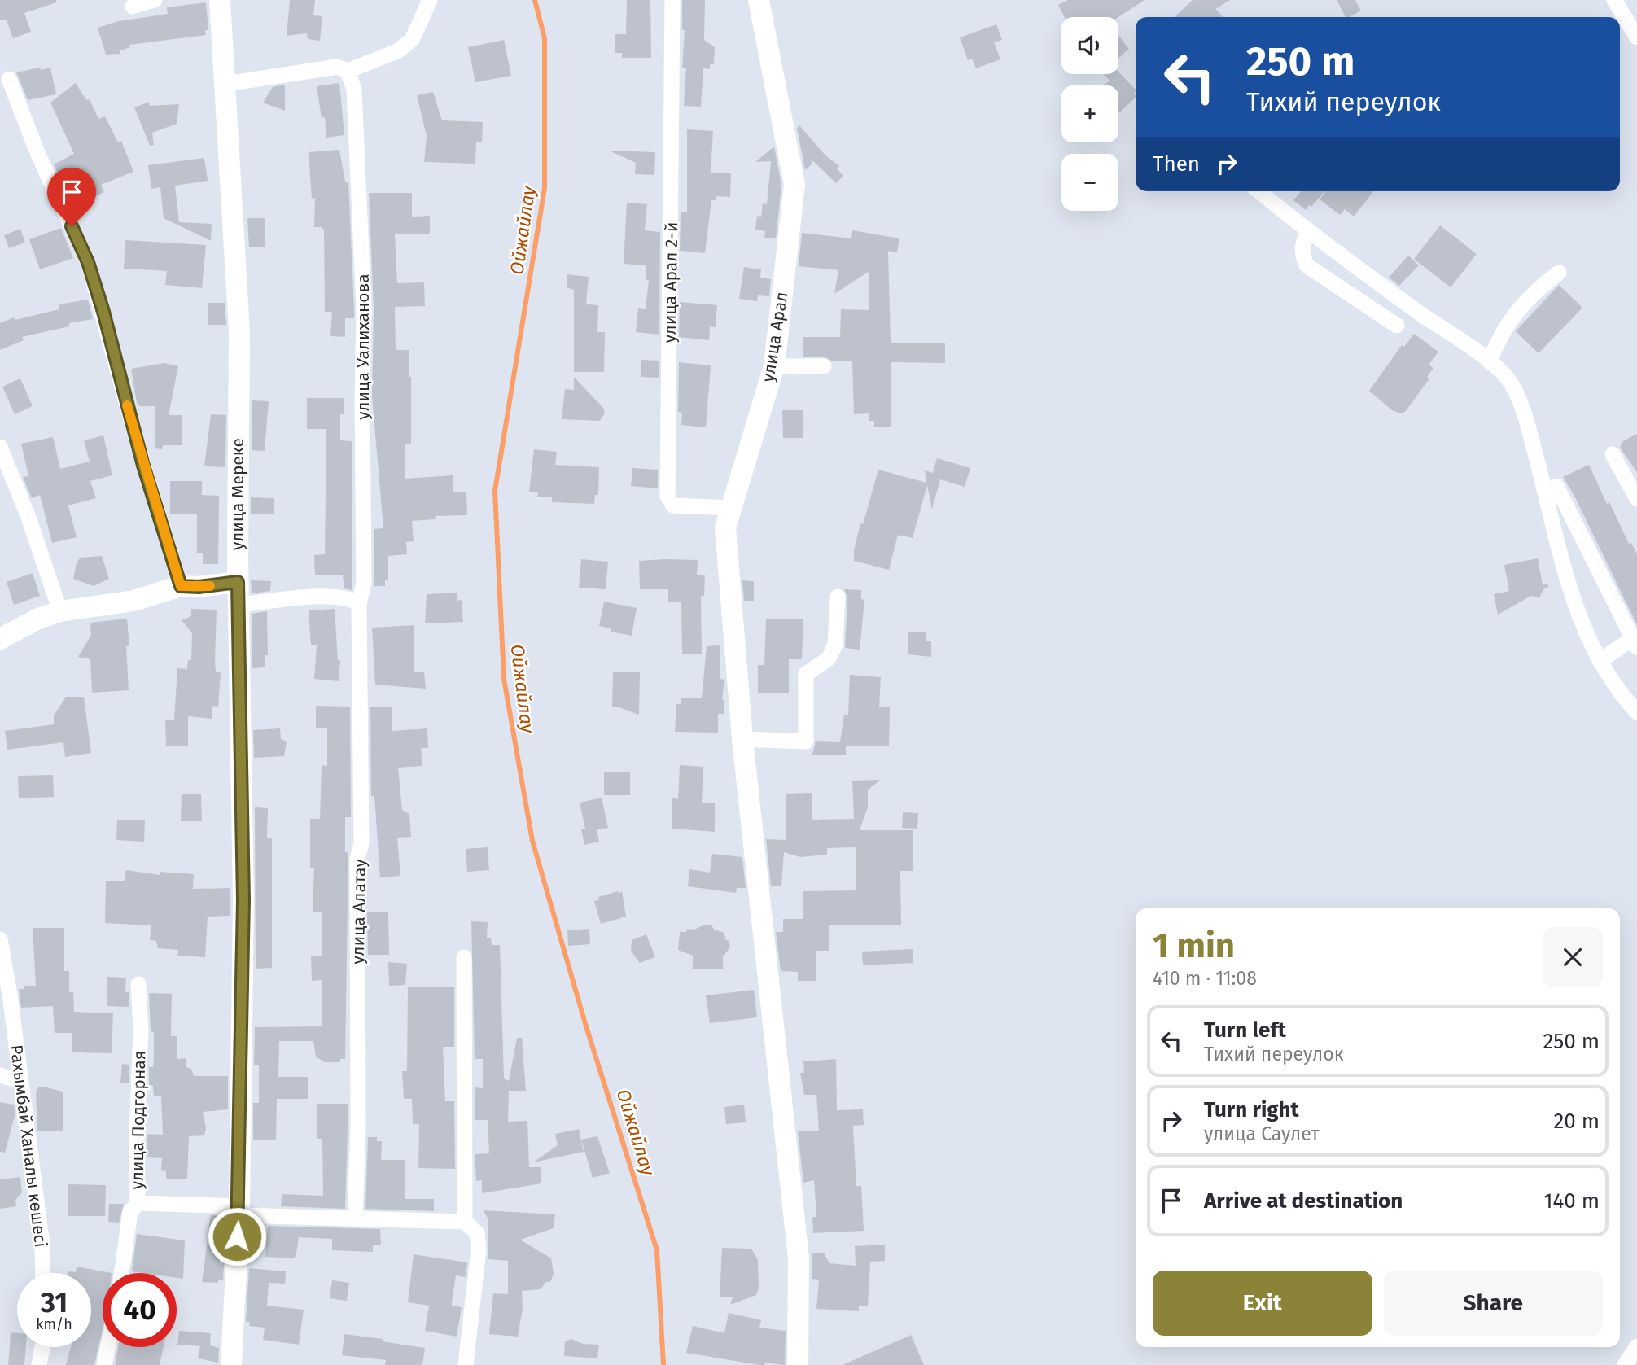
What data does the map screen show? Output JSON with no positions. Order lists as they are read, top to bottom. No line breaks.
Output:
{"streets":{"street":["улица Арал 2-й","улица Арал","улица Уалиханова","улица Мереке","улица Алатау","улица Подгорная","Рахымбай Ханалы көшесі"]},"crossings":[["улица Арал 2-й","улица Арал"],["улица Уалиханова","улица Алатау"]],"water":["Ойжайлау"],"page":{"map_buttons":["+","−"],"turn":["250 m","Тихий переулок"],"then":"Then","heading":["1 min","410 m · 11:08"],"list":[{"name":"Turn left","note":"Тихий переулок","value":"250 m"},{"name":"Turn right","note":"улица Саулет","value":"20 m"},{"name":"Arrive at destination","value":"140 m"}],"buttons":["Exit","Share"],"speed":"31 km/h","limit":"40"}}
